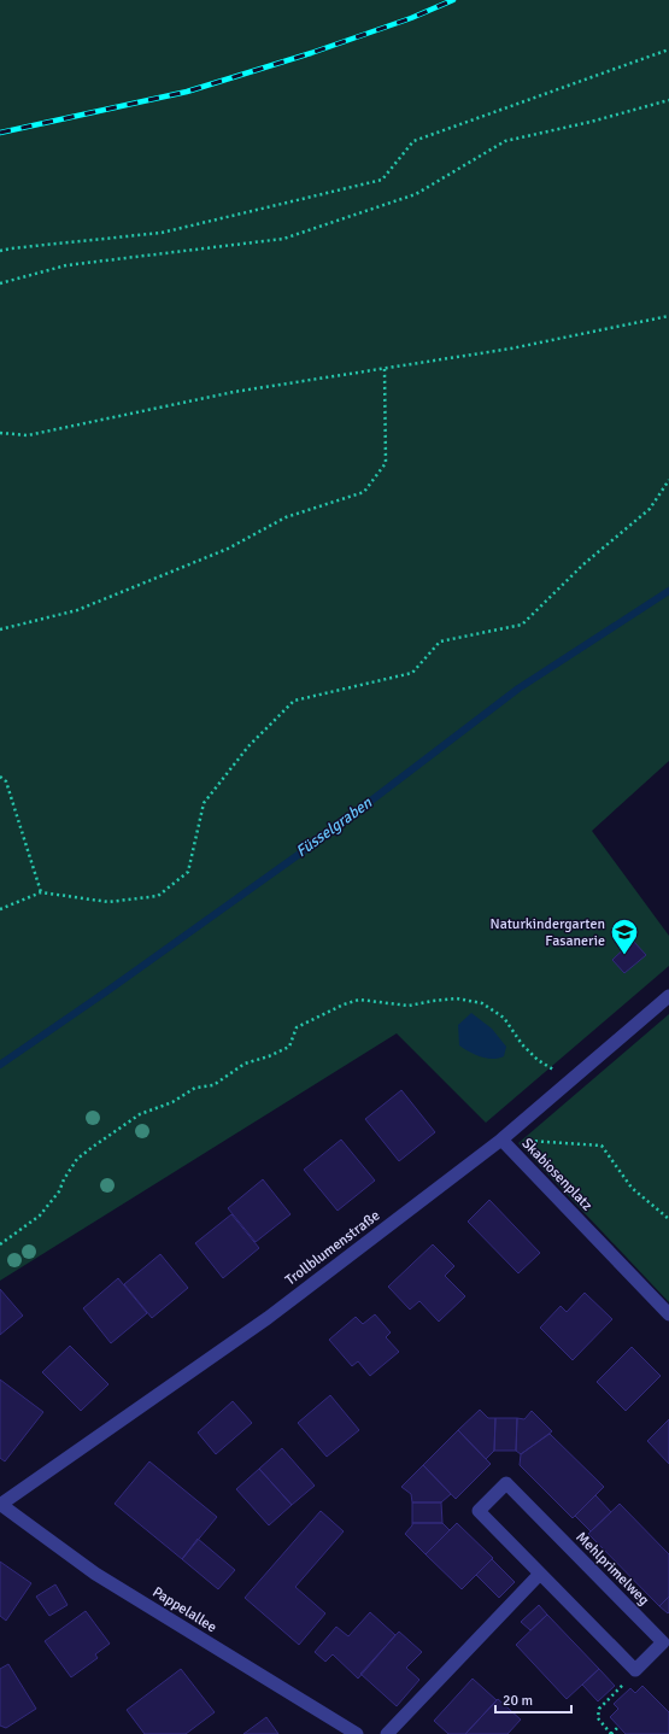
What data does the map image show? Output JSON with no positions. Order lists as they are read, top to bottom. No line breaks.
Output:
{"streets":{"street":["Skabiosenplatz","Trollblumenstraße","Mehlprimelweg","Pappelallee"]},"crossings":[["Skabiosenplatz","Trollblumenstraße"],["Trollblumenstraße","Pappelallee"]],"water":["Füsselgraben"],"places":{"school or university":["Naturkindergarten Fasanerie"]},"scale_bar":"20 m"}
